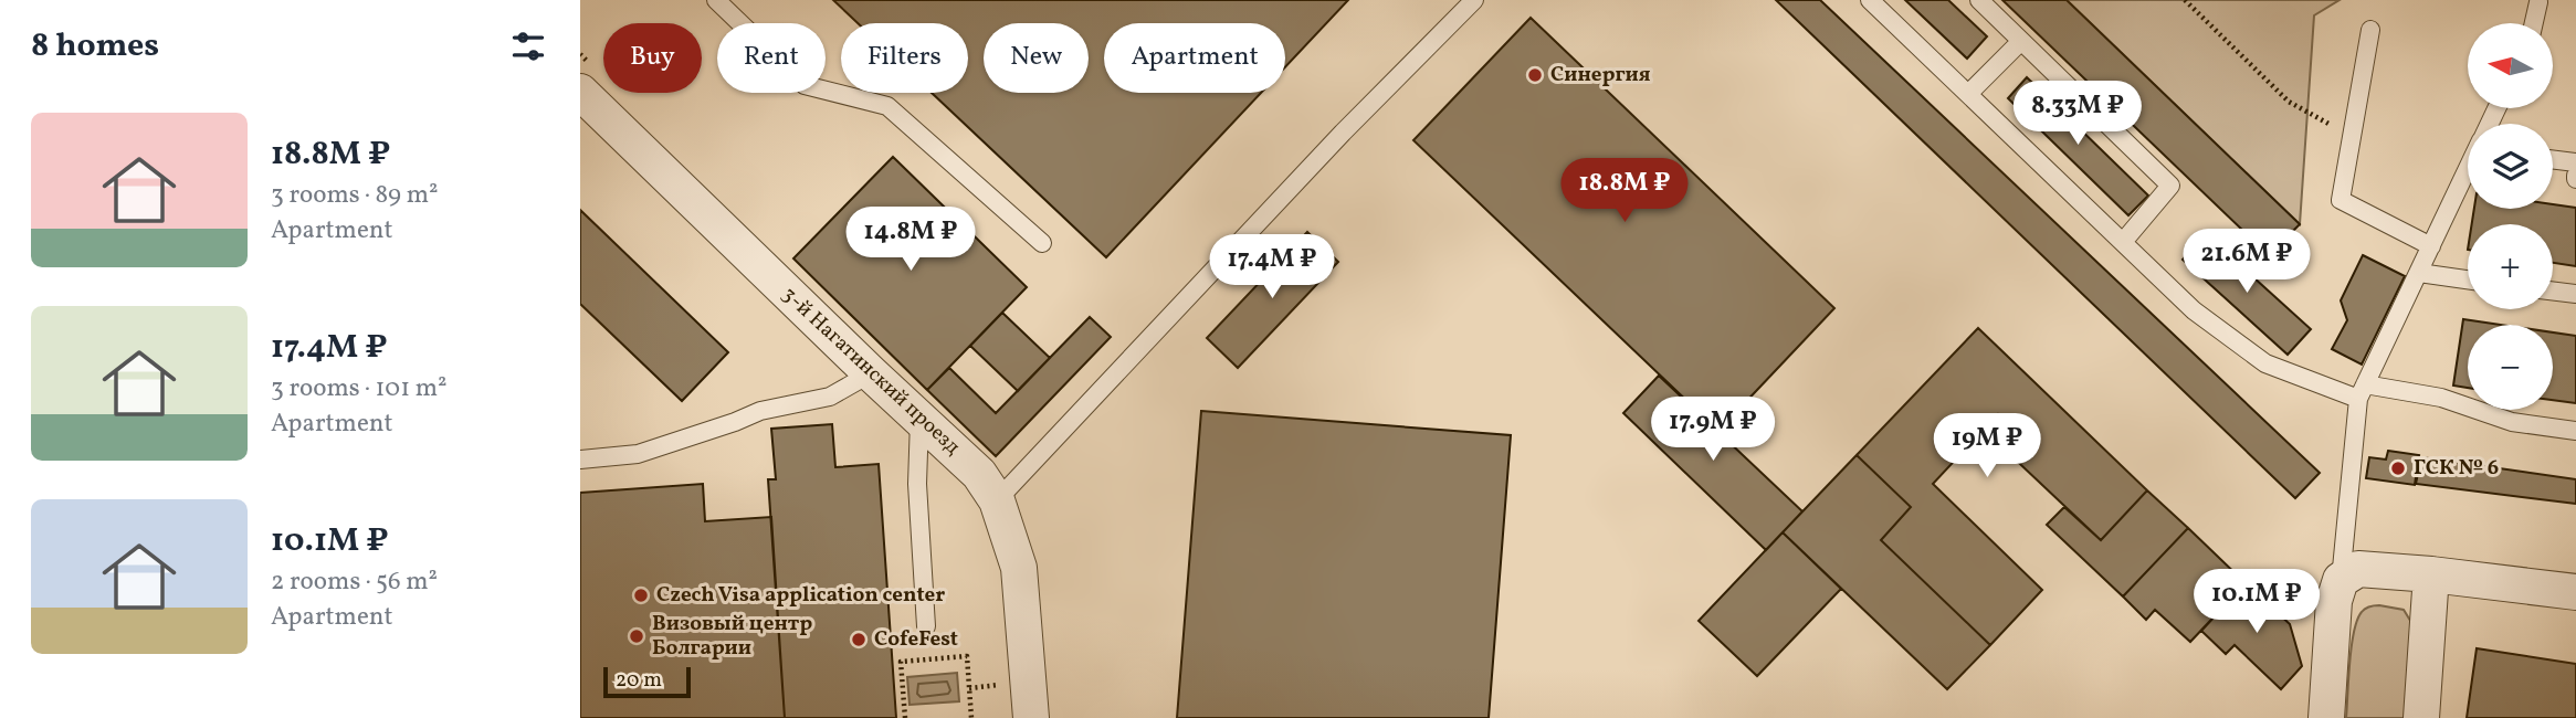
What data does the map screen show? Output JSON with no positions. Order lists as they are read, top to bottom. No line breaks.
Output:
{"streets":{"street":["3-й Нагатинский проезд"]},"places":["Синергия","ГСК № 6","Czech Visa application center","Визовый центр Болгарии","CofeFest"],"scale_bar":"20 m","north":"left","page":{"heading":"8 homes","map_buttons":["+","−"],"chip":["Buy","Rent","Filters","New","Apartment"],"price":["8.33M ₽","18.8M ₽","14.8M ₽","21.6M ₽","17.4M ₽","17.9M ₽","19M ₽","10.1M ₽"],"list":[{"name":"18.8M ₽","note":"3 rooms · 89 m² · Apartment"},{"name":"17.4M ₽","note":"3 rooms · 101 m² · Apartment"},{"name":"10.1M ₽","note":"2 rooms · 56 m² · Apartment"}],"scale":"20 m"}}
